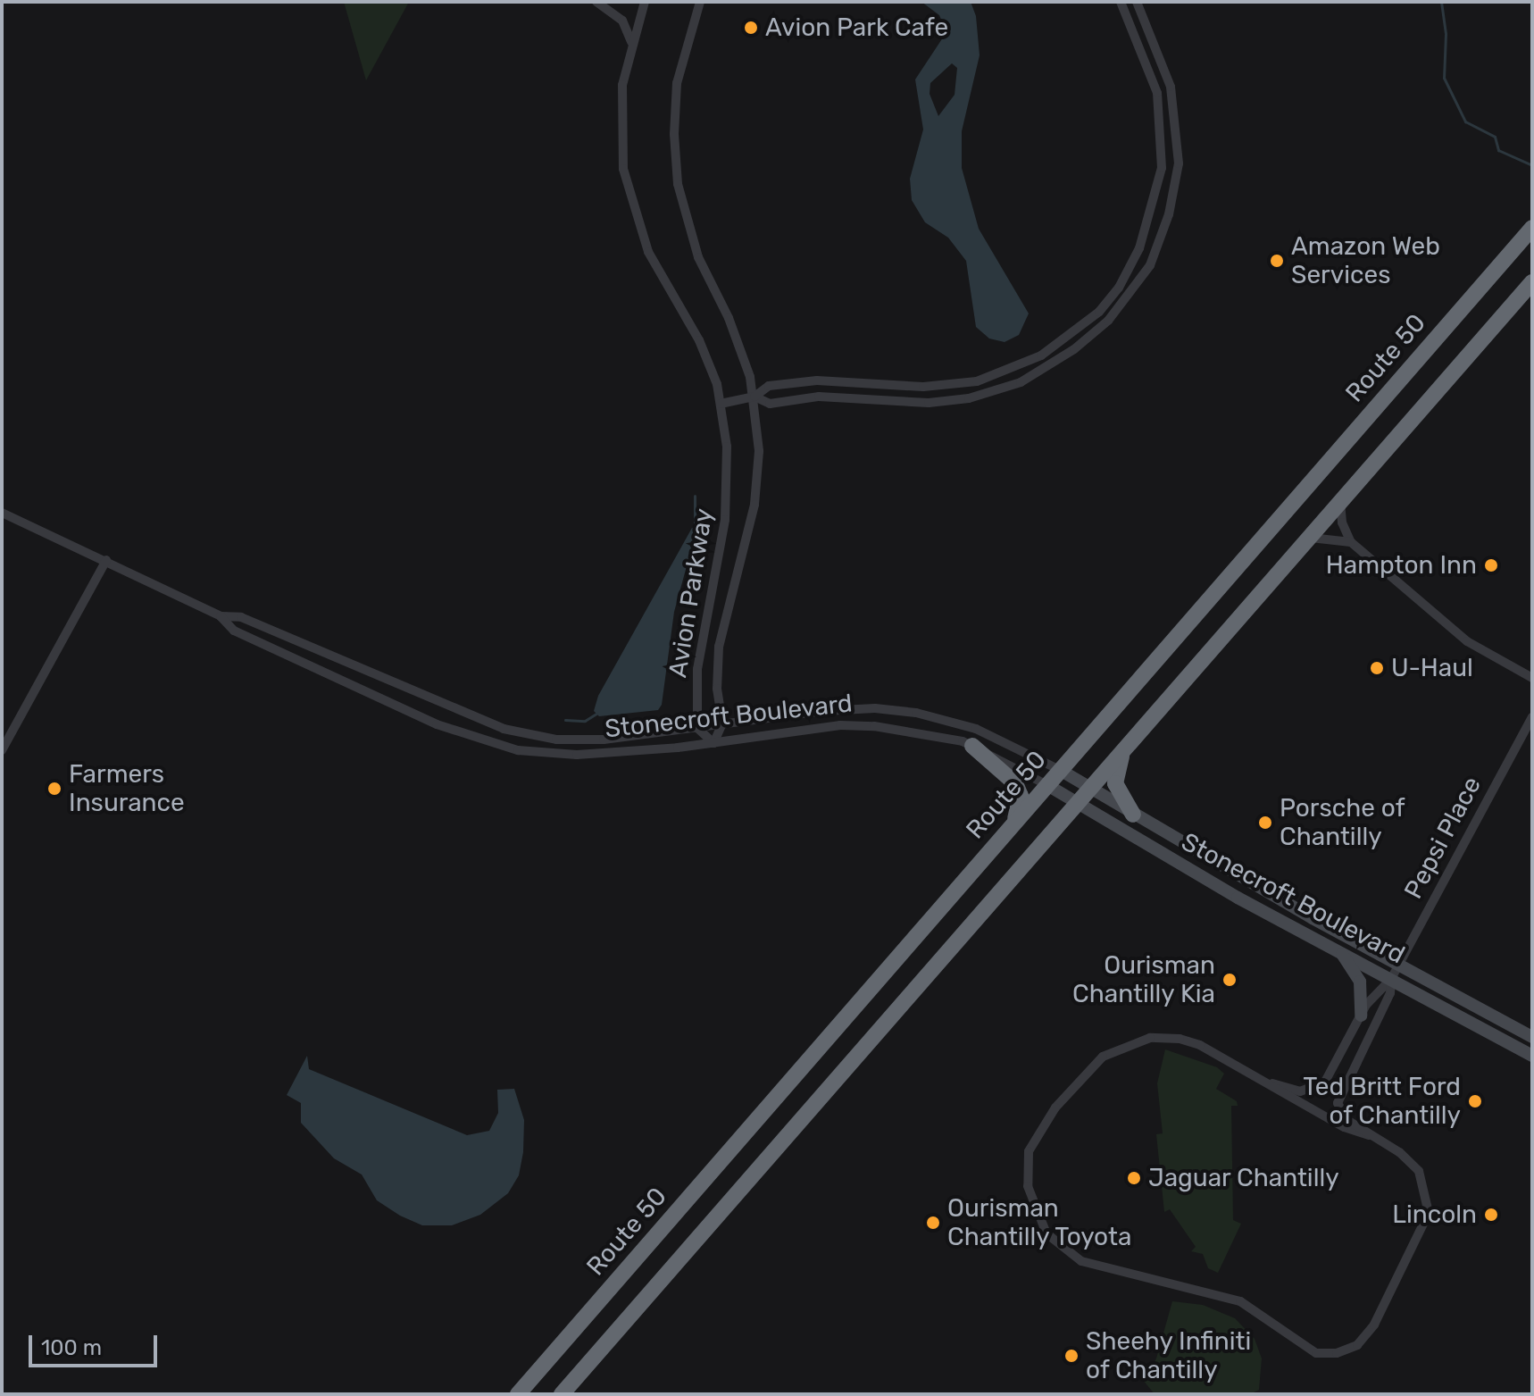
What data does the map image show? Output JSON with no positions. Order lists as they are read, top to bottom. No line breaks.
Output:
{"streets":{"highway":["Route 50"],"main road":["Stonecroft Boulevard"],"street":["Avion Parkway","Pepsi Place"]},"crossings":[["Route 50","Stonecroft Boulevard"],["Avion Parkway","Stonecroft Boulevard"],["Stonecroft Boulevard","Pepsi Place"]],"places":["Avion Park Cafe","Amazon Web Services","Hampton Inn","U-Haul","Farmers Insurance","Porsche of Chantilly","Ourisman Chantilly Kia","Ted Britt Ford of Chantilly","Jaguar Chantilly","Lincoln","Ourisman Chantilly Toyota","Sheehy Infiniti of Chantilly"],"scale_bar":"100 m"}
